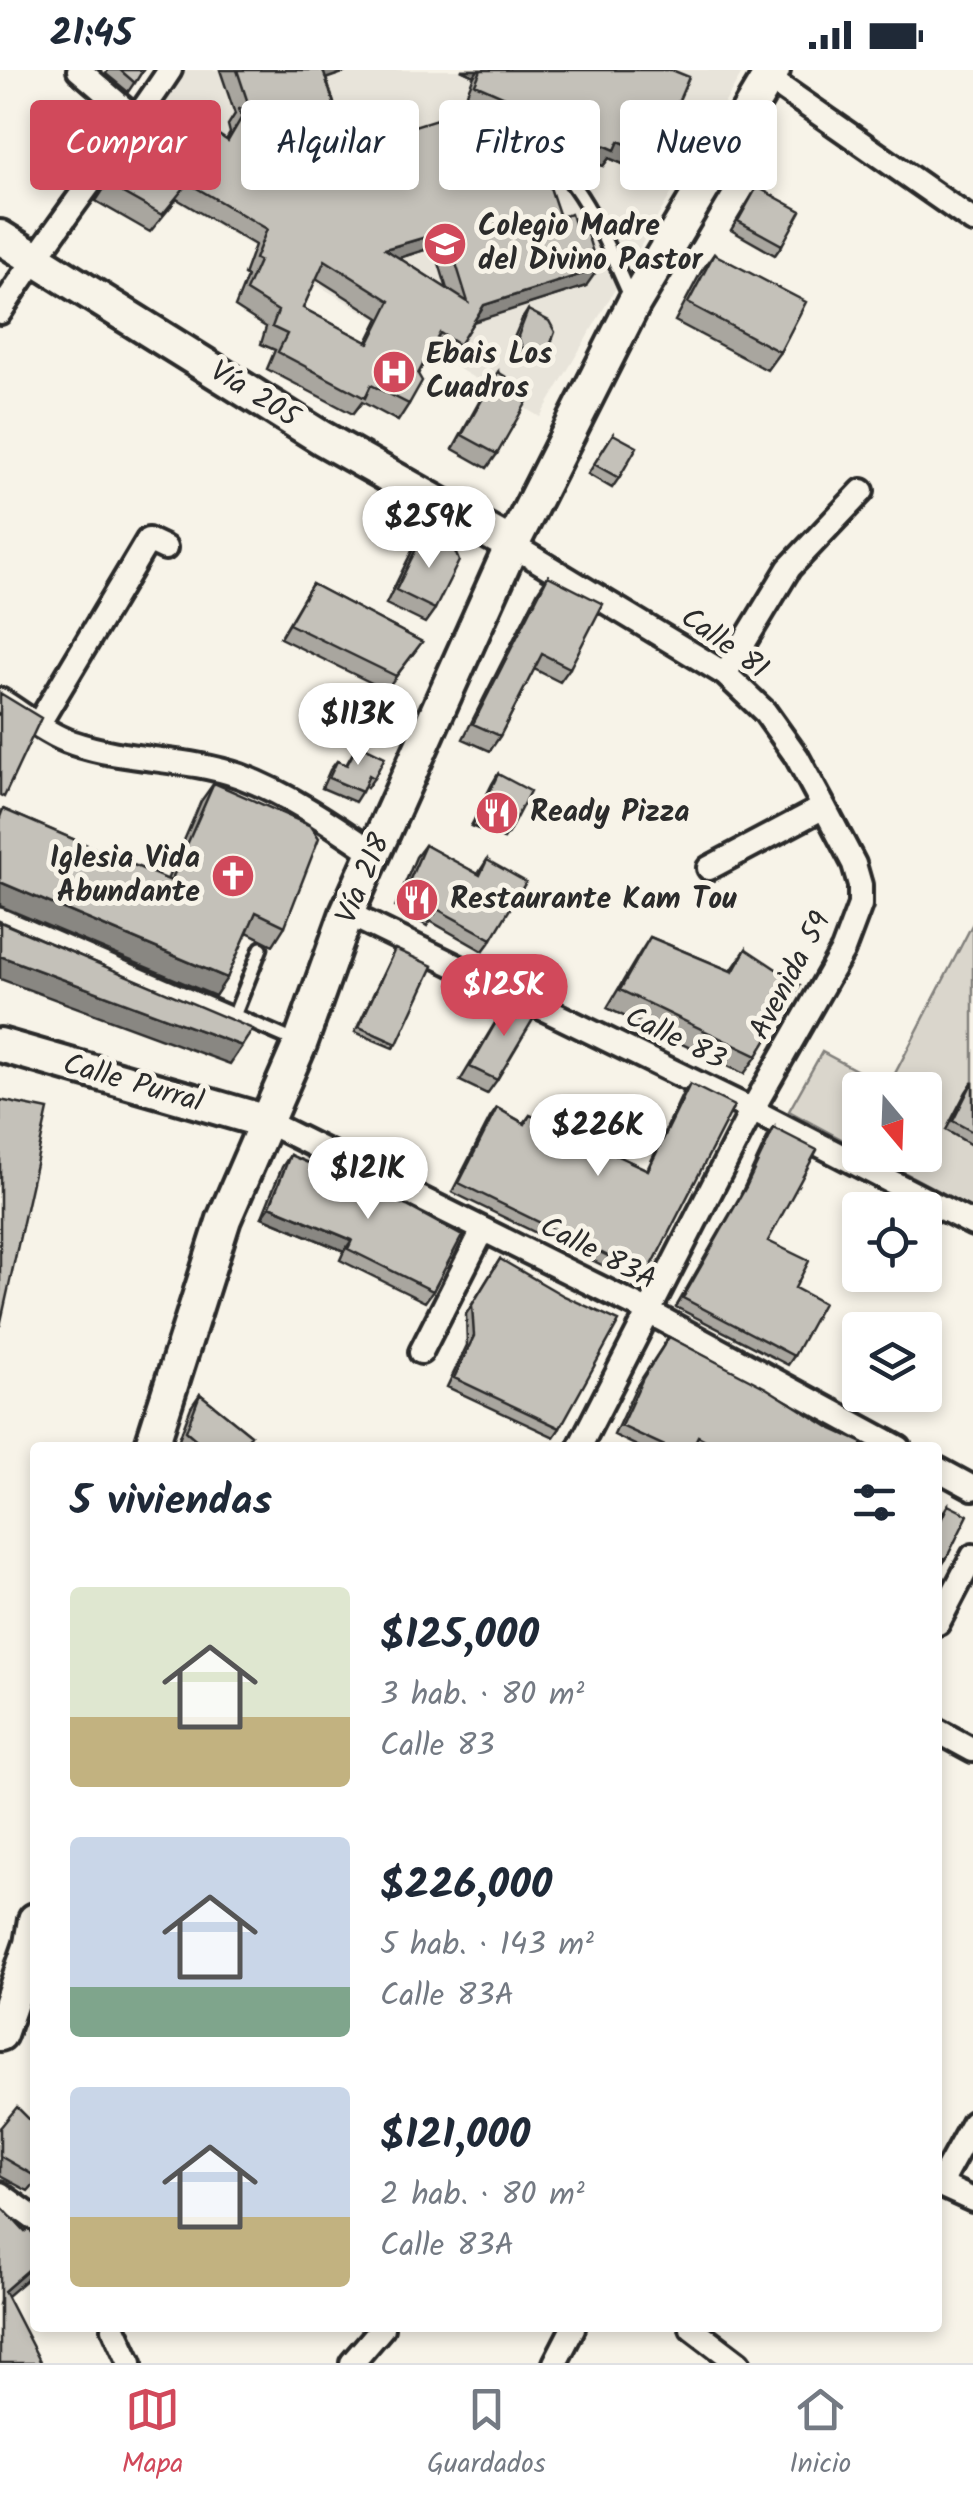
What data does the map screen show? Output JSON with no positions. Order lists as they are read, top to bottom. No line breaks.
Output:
{"streets":{"main road":["Vía 205","Vía 218","Calle Purral"],"street":["Calle 81","Avenida 59","Calle 83","Calle 83A"]},"crossings":[["Vía 205","Calle 81"],["Vía 205","Vía 218"],["Calle 81","Vía 218"],["Calle 81","Avenida 59"],["Vía 218","Calle 83"],["Vía 218","Calle Purral"],["Vía 218","Calle 83A"],["Avenida 59","Calle 83"],["Avenida 59","Calle 83A"],["Calle Purral","Calle 83A"]],"places":{"school or university":["Colegio Madre del Divino Pastor"],"hospital":["Ebais Los Cuadros"],"restaurant":["Ready Pizza","Restaurante Kam Tou"],"church":["Iglesia Vida Abundante"]},"north":"bottom","page":{"status":"21:45","chip":["Comprar","Alquilar","Filtros","Nuevo"],"price":["$259K","$113K","$125K","$226K","$121K"],"heading":"5 viviendas","list":[{"name":"$125,000","note":"3 hab. · 80 m² · Calle 83"},{"name":"$226,000","note":"5 hab. · 143 m² · Calle 83A"},{"name":"$121,000","note":"2 hab. · 80 m² · Calle 83A"}],"tabs":["Mapa","Guardados","Inicio"]}}
